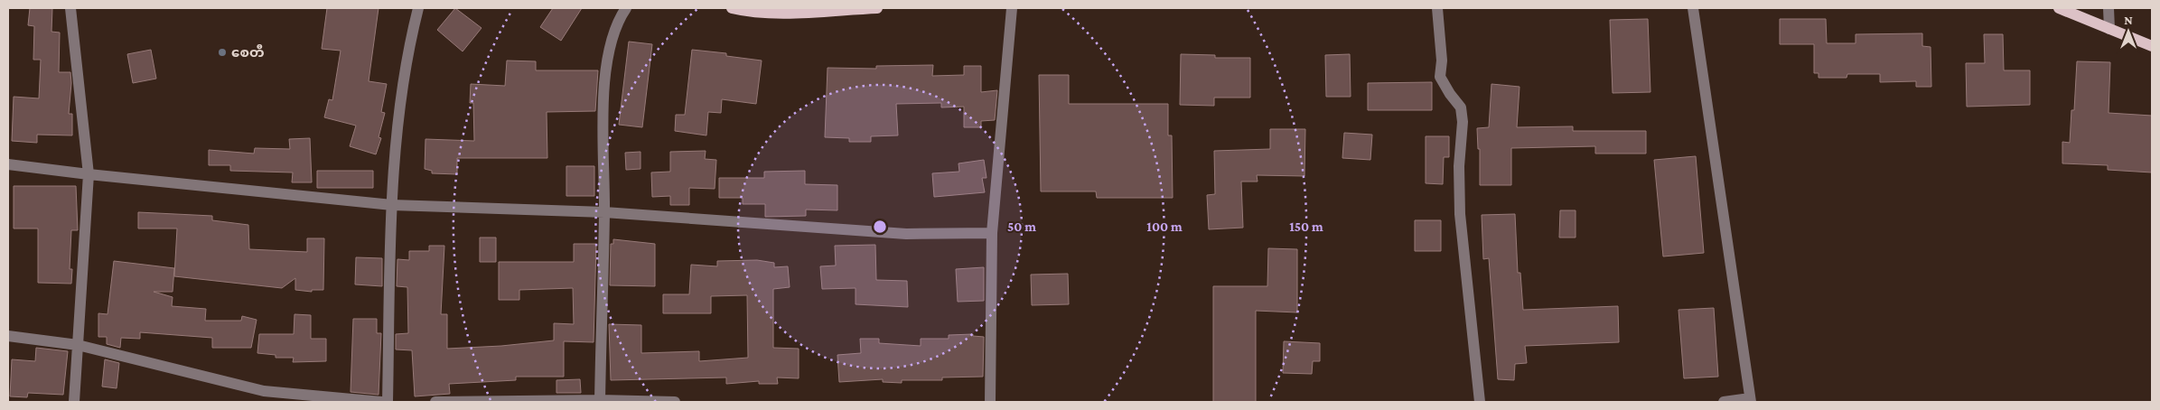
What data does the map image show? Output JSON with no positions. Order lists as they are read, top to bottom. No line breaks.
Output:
{"places":["စေတီ"],"north":"top","rings":["50 m","100 m","150 m"]}
